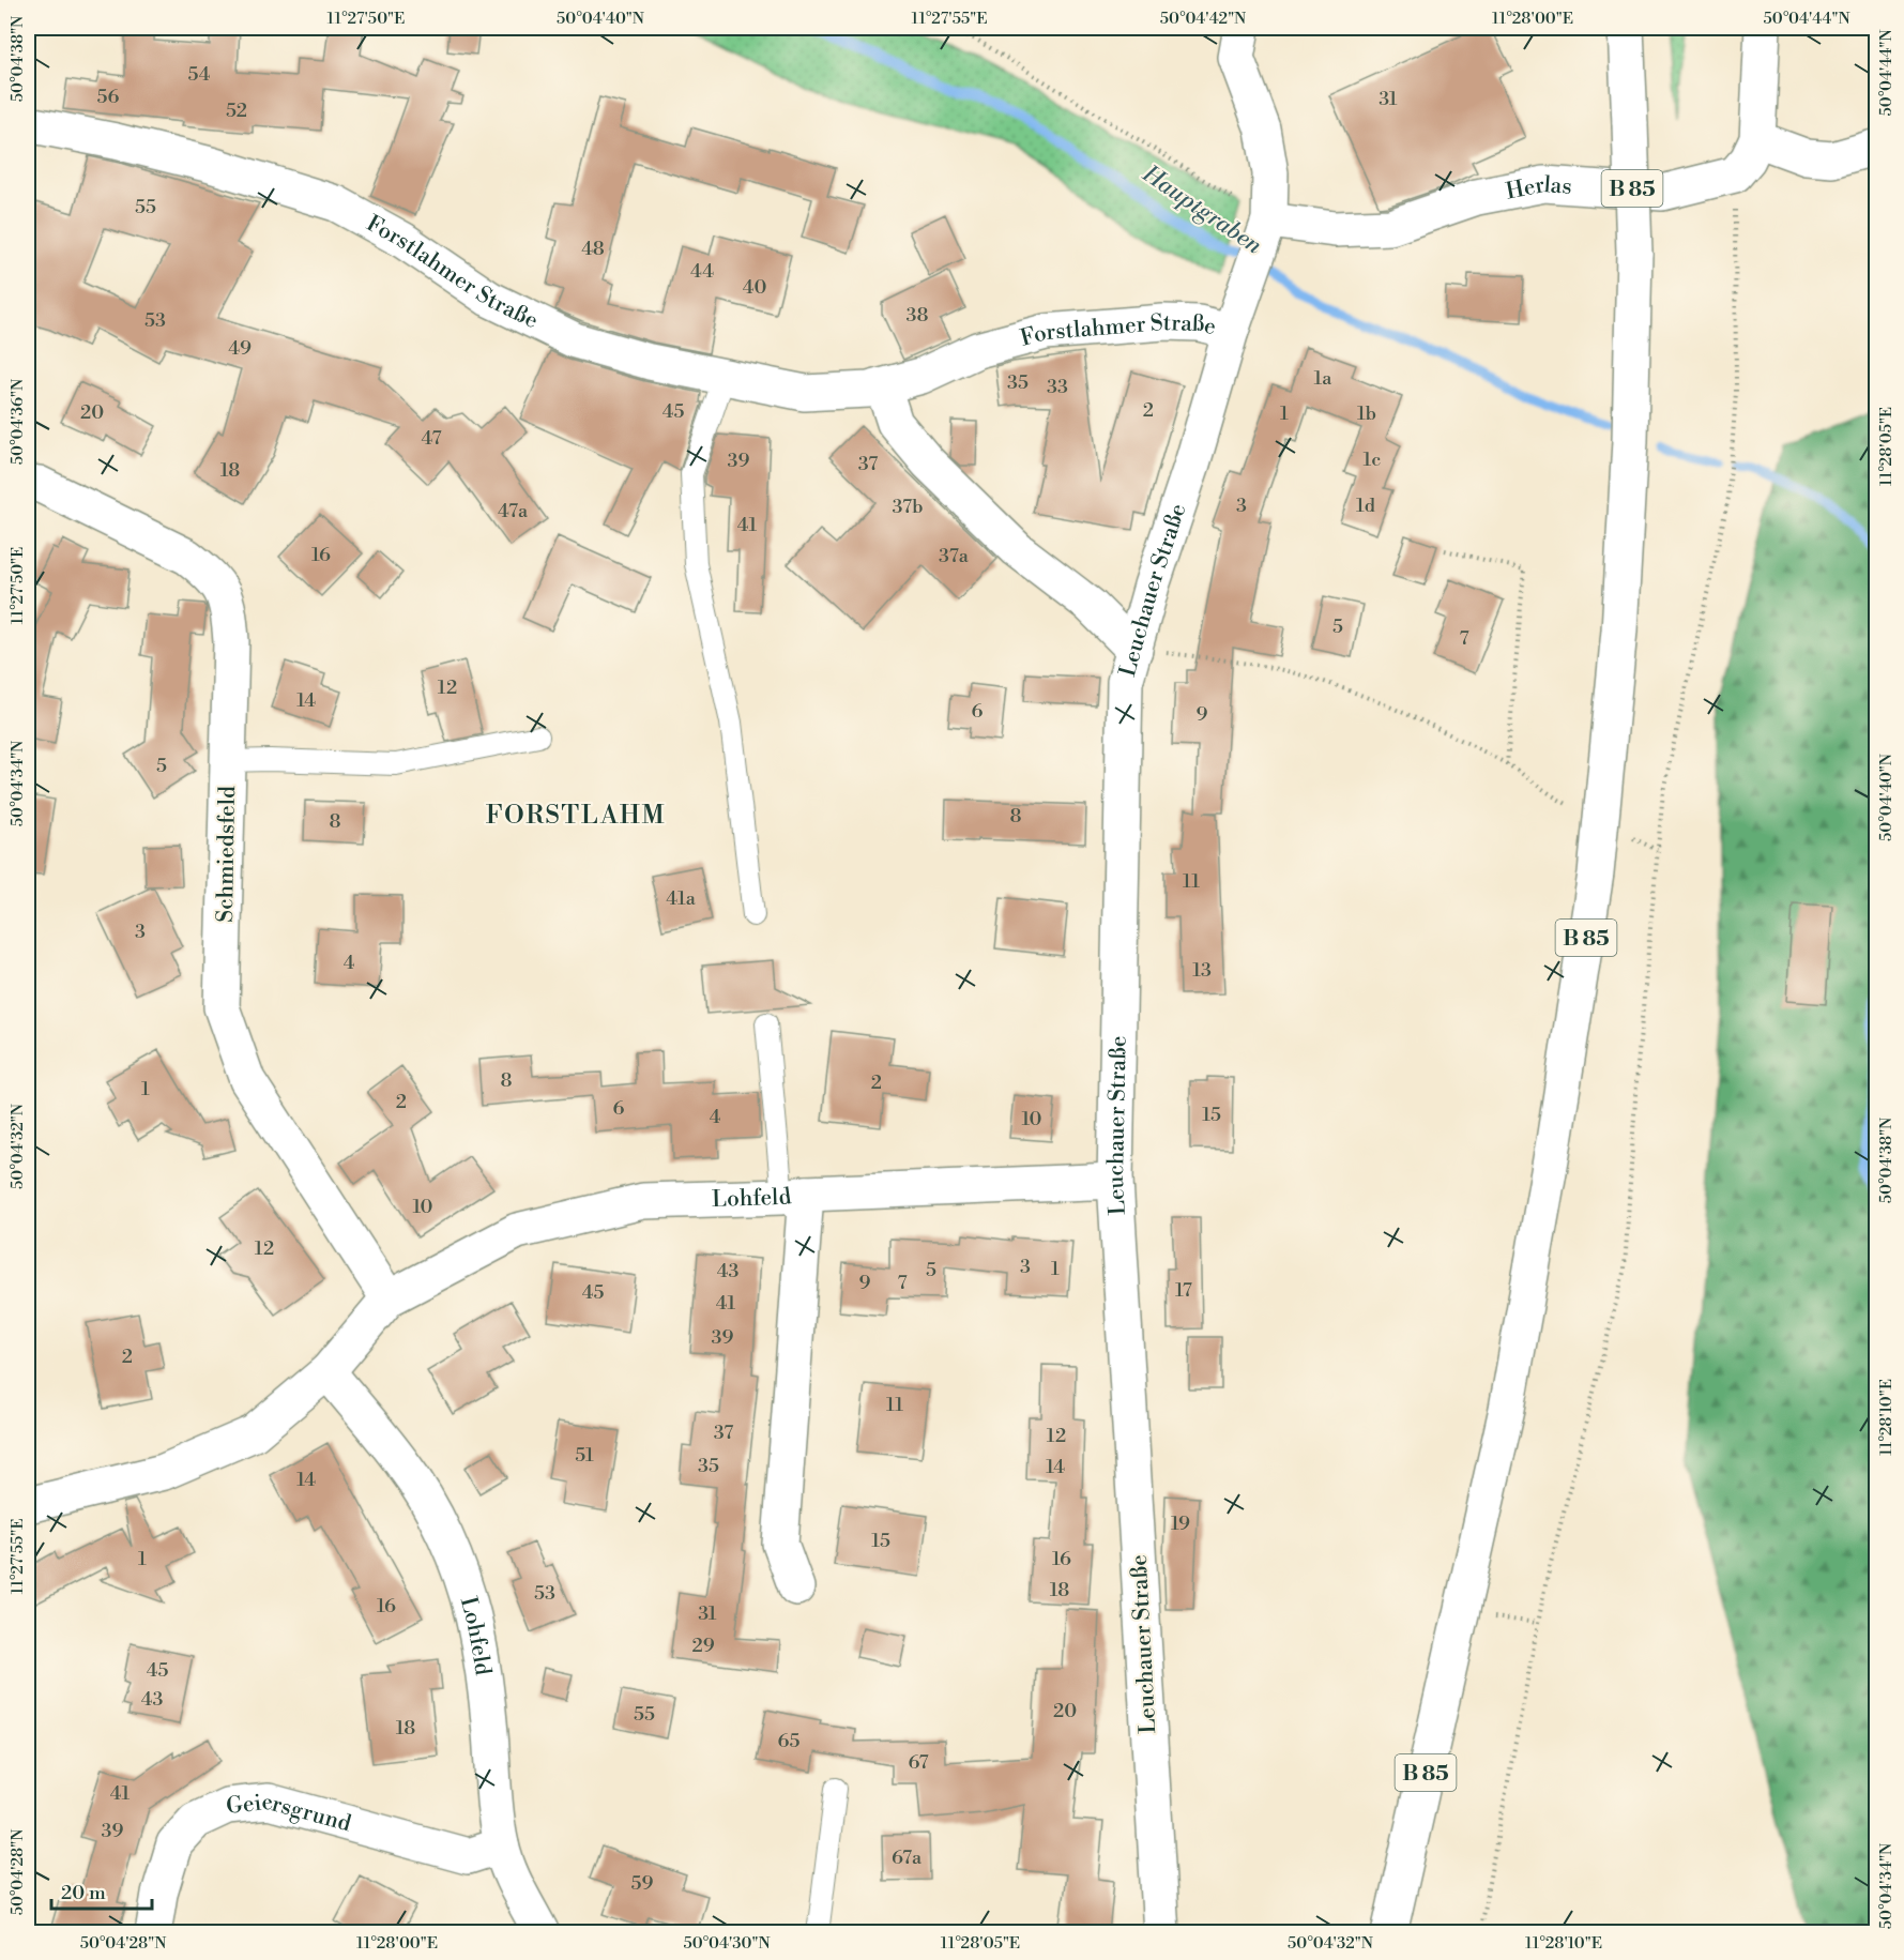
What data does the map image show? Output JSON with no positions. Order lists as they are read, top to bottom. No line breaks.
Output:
{"streets":{"street":["B 85","Herlas","Forstlahmer Straße","Leuchauer Straße","Schmiedsfeld","Lohfeld","Geiersgrund"]},"crossings":[["Herlas","Forstlahmer Straße"],["Forstlahmer Straße","Leuchauer Straße"],["Leuchauer Straße","Lohfeld"],["Schmiedsfeld","Lohfeld"],["Lohfeld","Geiersgrund"]],"districts":["FORSTLAHM"],"water":["Hauptgraben"],"house_numbers":["54","56","31","52","55","48","44","40","38","53","49","1a","35","33","2","45","20","1","1b","47","1c","39","37","18","3","1d","37b","47a","41","16","37a","5","7","12","14","6","9","5","8","8","11","41a","3","4","13","8","2","1","2","6","15","4","10","10","12","3","1","5","43","9","7","17","45","41","39","2","11","37","12","51","35","14","14","19","15","1","16","18","53","16","31","29","45","43","20","55","18","65","67","41","39","67a","59"],"scale_bar":"20 m","coordinates":["11°27'50\"E","50°04'40\"N","11°27'55\"E","50°04'42\"N","11°28'00\"E","50°04'44\"N","50°04'38\"N","50°04'36\"N","11°28'05\"E","50°04'34\"N","50°04'32\"N","11°28'10\"E","50°04'28\"N","50°04'30\"N"]}
